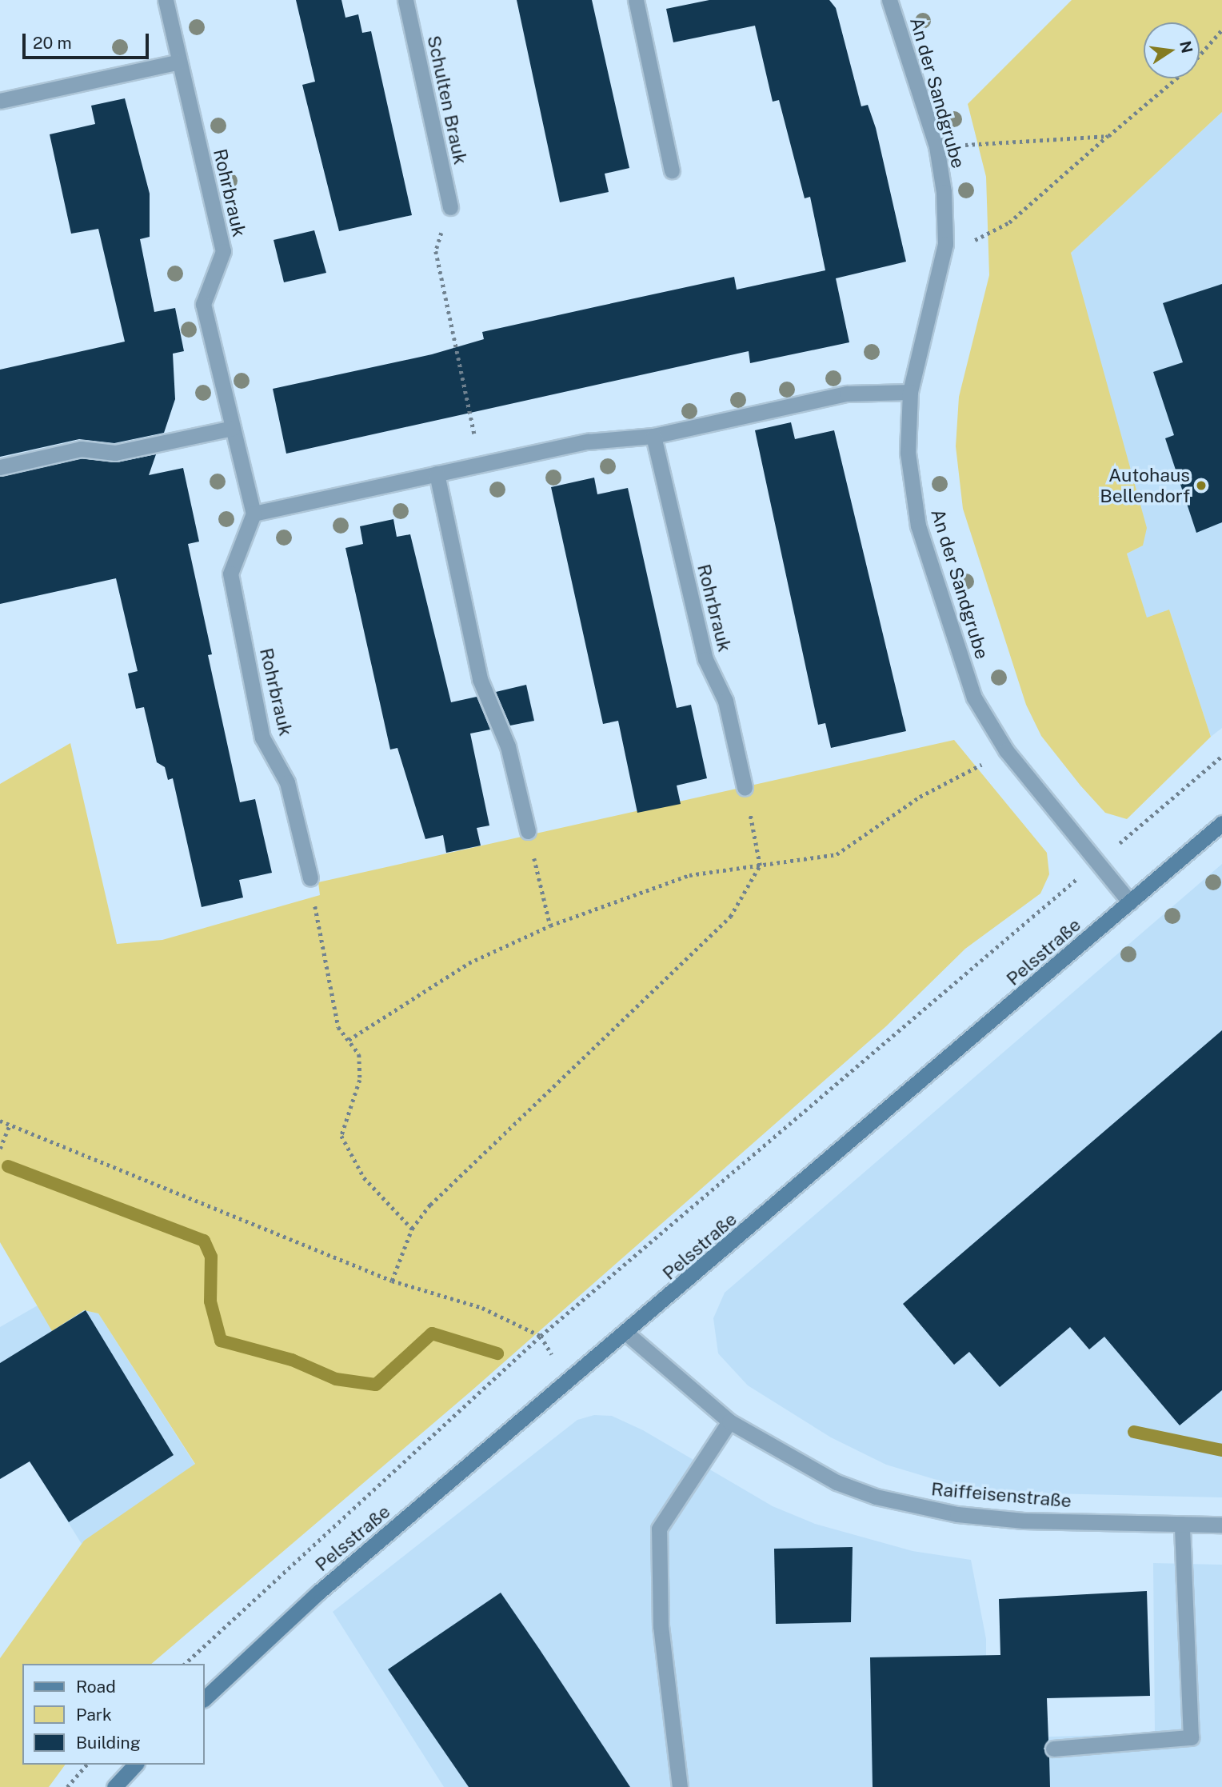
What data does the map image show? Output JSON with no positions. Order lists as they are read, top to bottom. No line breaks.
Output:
{"streets":{"main road":["Pelsstraße"],"street":["An der Sandgrube","Schulten Brauk","Rohrbrauk","Raiffeisenstraße"]},"crossings":[["An der Sandgrube","Pelsstraße"],["Pelsstraße","Raiffeisenstraße"]],"places":["Autohaus Bellendorf"],"legend":["Road","Park","Building"],"scale_bar":"20 m","north":"right"}
